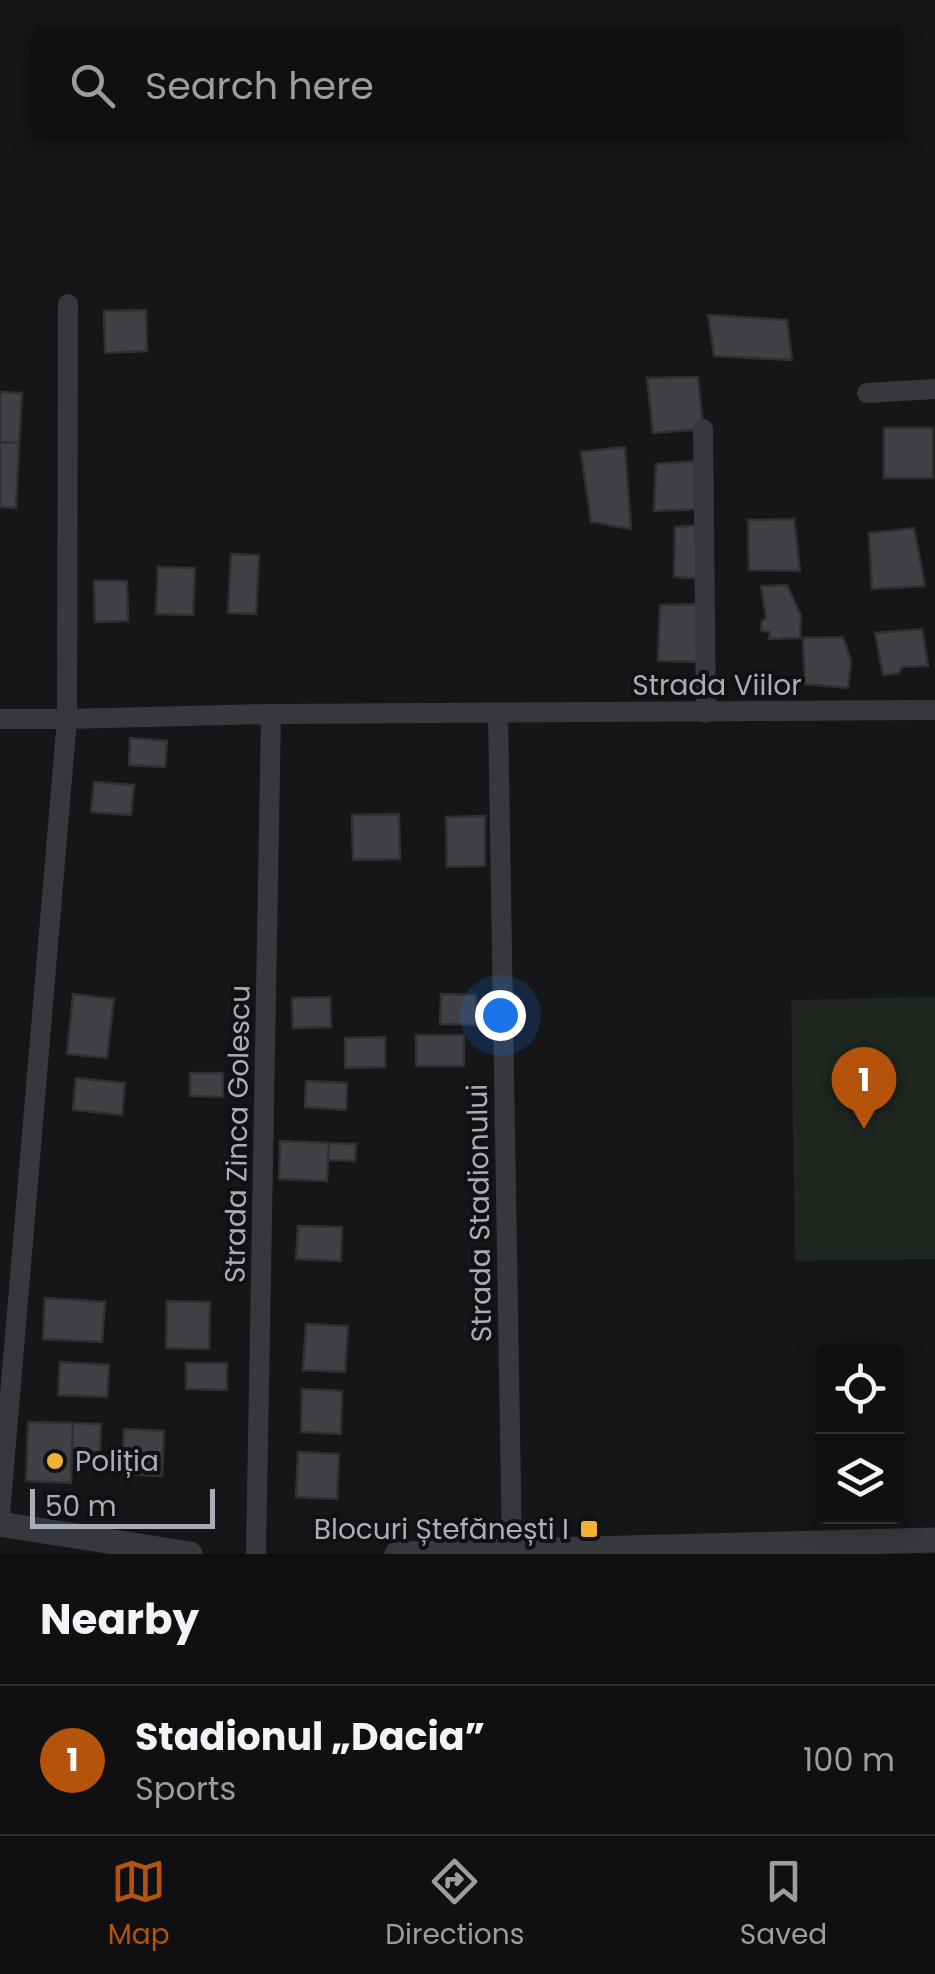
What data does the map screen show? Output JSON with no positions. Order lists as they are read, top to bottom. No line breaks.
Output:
{"streets":{"street":["Strada Viilor","Strada Zinca Golescu","Strada Stadionului"]},"crossings":[["Strada Viilor","Strada Stadionului"]],"places":{"other":["Poliția"],"transit":["Blocuri Ștefănești I"]},"scale_bar":"50 m","page":{"search":"Search here","pins":"1","scale":"50 m","heading":"Nearby","list":[{"mark":"1","name":"Stadionul „Dacia”","note":"Sports","value":"100 m"}],"nav":["Map","Directions","Saved"]}}
